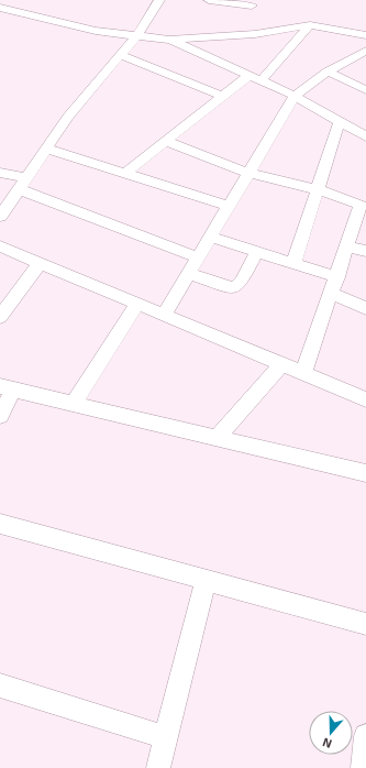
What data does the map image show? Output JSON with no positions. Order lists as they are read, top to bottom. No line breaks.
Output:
{"north":"bottom"}
